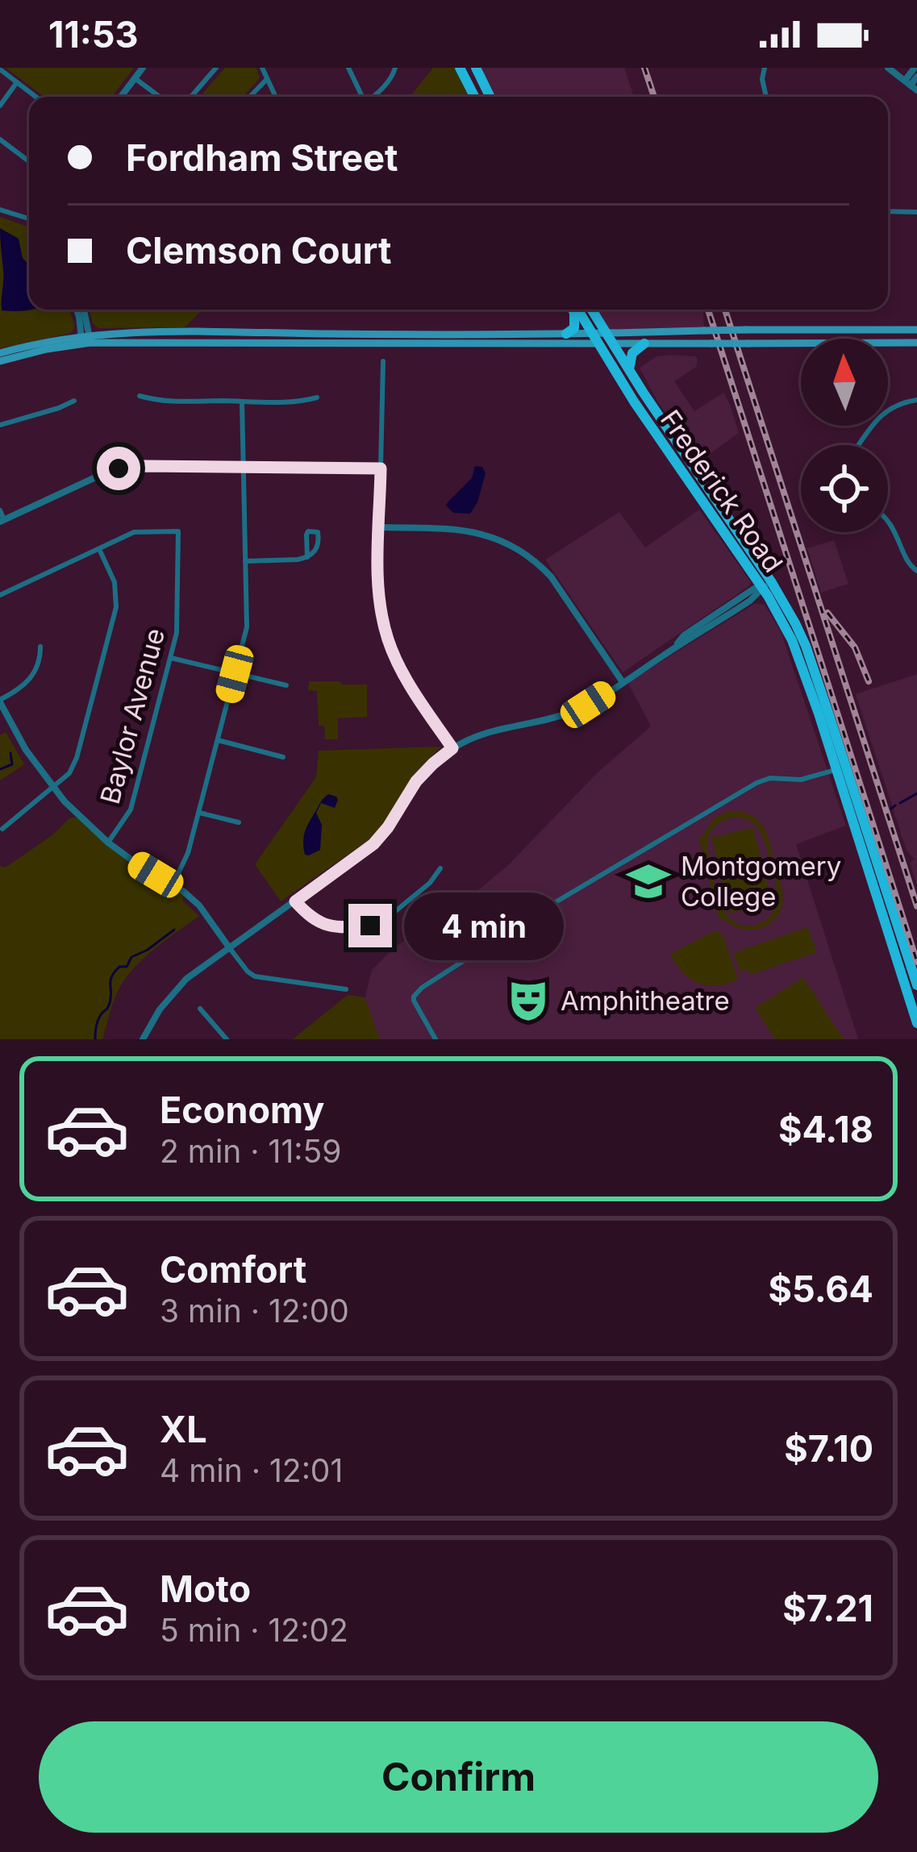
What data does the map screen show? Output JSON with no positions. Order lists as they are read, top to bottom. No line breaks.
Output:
{"streets":{"main road":["Frederick Road"],"street":["Baylor Avenue"]},"places":{"school or university":["Montgomery College"],"theatre":["Amphitheatre"]},"north":"top","page":{"status":"11:53","banner":["Fordham Street","Clemson Court"],"bubble":"4 min","list":[{"name":"Economy","note":"2 min · 11:59","value":"$4.18"},{"name":"Comfort","note":"3 min · 12:00","value":"$5.64"},{"name":"XL","note":"4 min · 12:01","value":"$7.10"},{"name":"Moto","note":"5 min · 12:02","value":"$7.21"}],"buttons":"Confirm"}}
